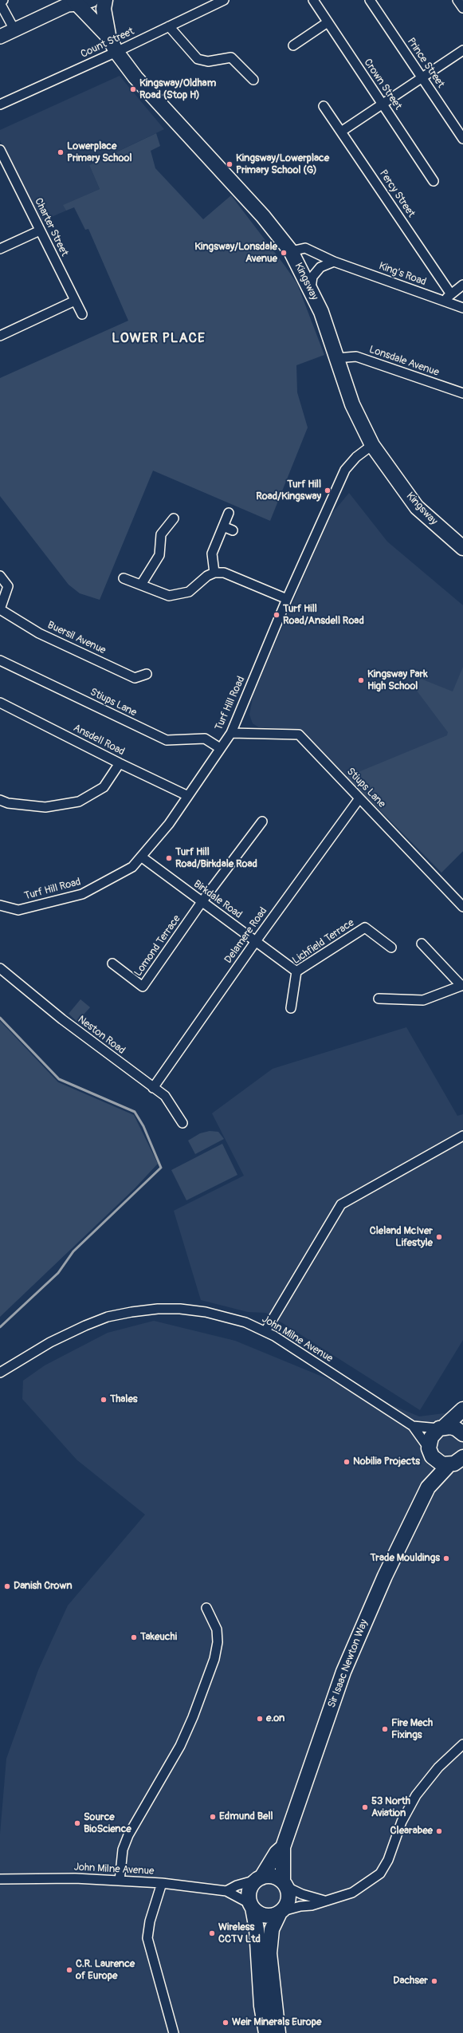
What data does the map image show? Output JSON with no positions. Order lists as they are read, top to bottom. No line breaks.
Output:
{"streets":{"highway":["Kingsway","Sir Isaac Newton Way"],"street":["Count Street","Prince Street","Crown Street","Percy Street","Charter Street","King's Road","Lonsdale Avenue","Buersil Avenue","Stiups Lane","Turf Hill Road","Ansdell Road","Birkdale Road","Delamere Road","Lichfield Terrace","Lomond Terrace","Neston Road","John Milne Avenue"]},"crossings":[["Count Street","Kingsway"],["King's Road","Kingsway"],["Kingsway","Lonsdale Avenue"],["Kingsway","Turf Hill Road"],["Stiups Lane","Turf Hill Road"],["Stiups Lane","Delamere Road"],["Turf Hill Road","Ansdell Road"],["Turf Hill Road","Birkdale Road"],["Birkdale Road","Delamere Road"],["Birkdale Road","Lichfield Terrace"],["Birkdale Road","Lomond Terrace"],["Delamere Road","Neston Road"],["John Milne Avenue","Sir Isaac Newton Way"]],"districts":["LOWER PLACE"],"places":["Kingsway/Oldham Road (Stop H)","Lowerplace Primary School","Kingsway/Lowerplace Primary School (G)","Kingsway/Lonsdale Avenue","Turf Hill Road/Kingsway","Turf Hill Road/Ansdell Road","Kingsway Park High School","Turf Hill Road/Birkdale Road","Cleland McIver Lifestyle","Thales","Nobilia Projects","Trade Mouldings","Danish Crown","Takeuchi","e.on","Fire Mech Fixings","53 North Aviation","Edmund Bell","Source BioScience","Clearabee","Wireless CCTV Ltd","C.R. Laurence of Europe","Dachser","Weir Minerals Europe"]}
